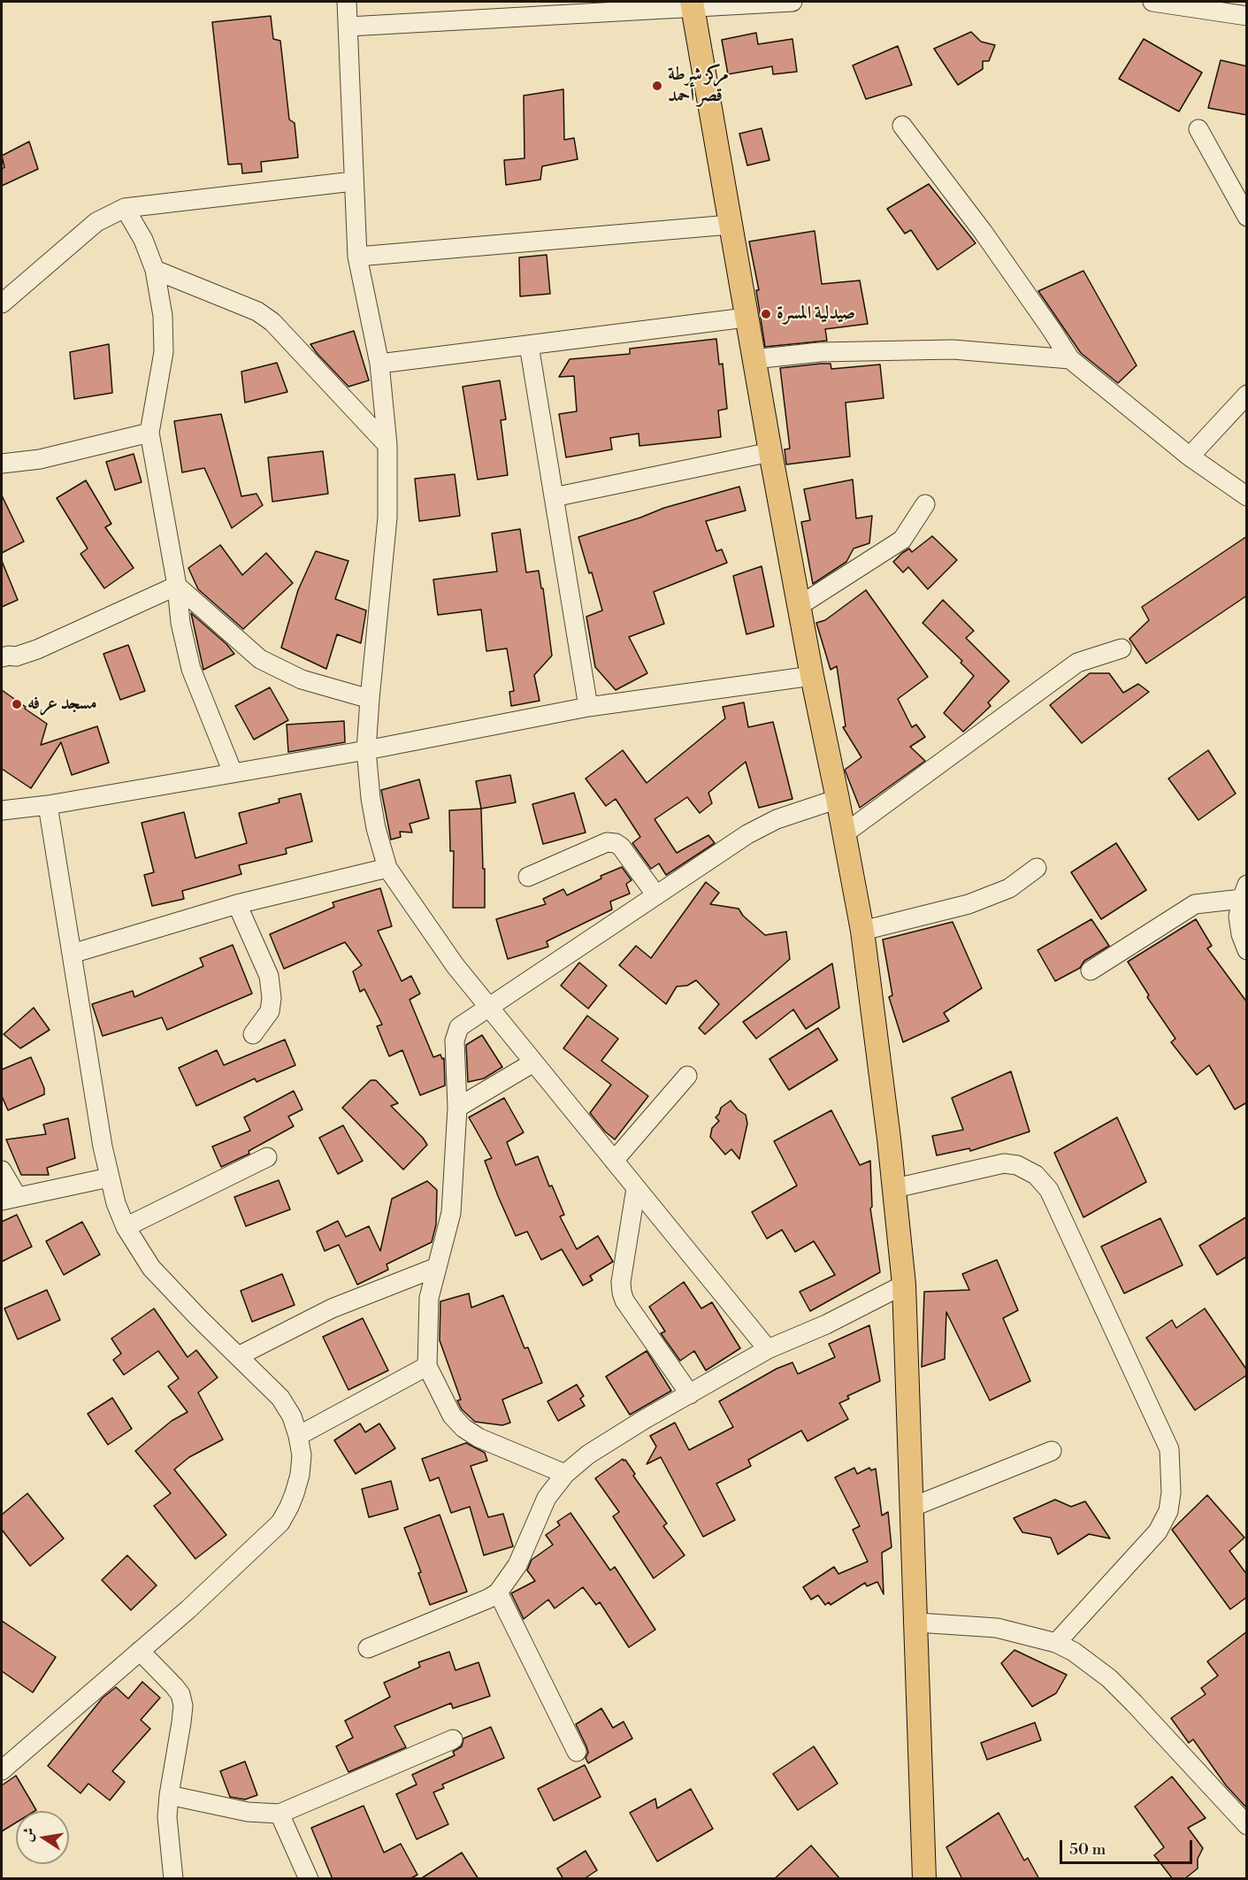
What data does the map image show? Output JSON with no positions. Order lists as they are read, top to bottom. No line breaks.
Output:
{"places":["مركز شرطة قصر أحمد","صيدلية المسرة","مسجد عرفه"],"scale_bar":"50 m","north":"left"}
